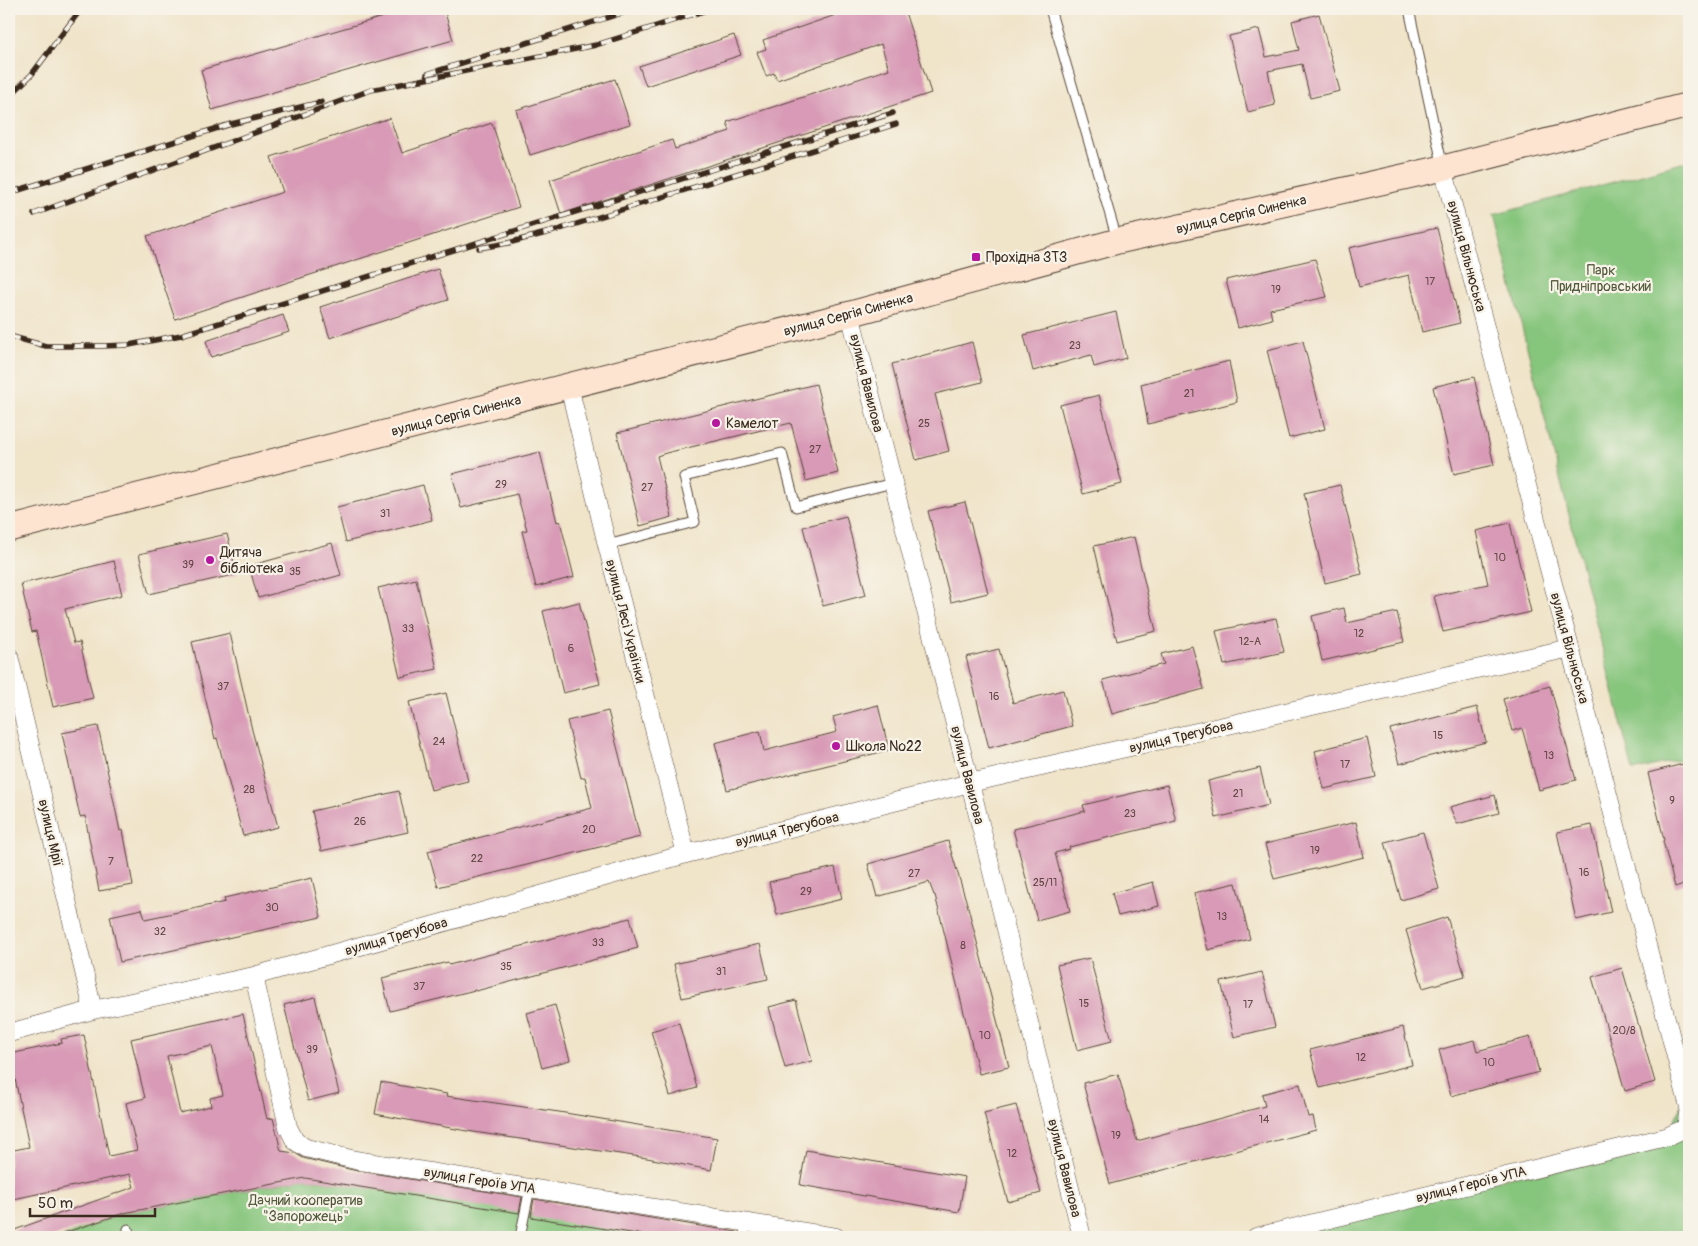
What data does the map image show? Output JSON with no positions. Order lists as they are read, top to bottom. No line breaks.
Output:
{"streets":{"street":["вулиця Сергія Синенка","вулиця Вільнюська","вулиця Вавилова","вулиця Лесі Українки","вулиця Трегубова","вулиця Мрії","вулиця Героїв УПА"]},"crossings":[["вулиця Сергія Синенка","вулиця Вільнюська"],["вулиця Сергія Синенка","вулиця Вавилова"],["вулиця Сергія Синенка","вулиця Лесі Українки"],["вулиця Вільнюська","вулиця Трегубова"],["вулиця Вільнюська","вулиця Героїв УПА"],["вулиця Вавилова","вулиця Трегубова"],["вулиця Лесі Українки","вулиця Трегубова"],["вулиця Трегубова","вулиця Мрії"],["вулиця Трегубова","вулиця Героїв УПА"]],"parks":["Парк Придніпровський","Дачний кооператив \"Запорожець\""],"places":{"transit":["Прохідна ЗТЗ"],"other":["Камелот","Дитяча бібліотека","Школа №22"]},"house_numbers":["17","19","23","21","25","27","29","27","31","10","39","35","33","12","12-А","6","37","16","15","24","13","17","28","21","9","23","26","20","19","22","7","16","27","25/11","29","30","13","32","33","8","35","31","37","15","17","20/8","10","39","12","10","14","19","12"],"scale_bar":"50 m"}
